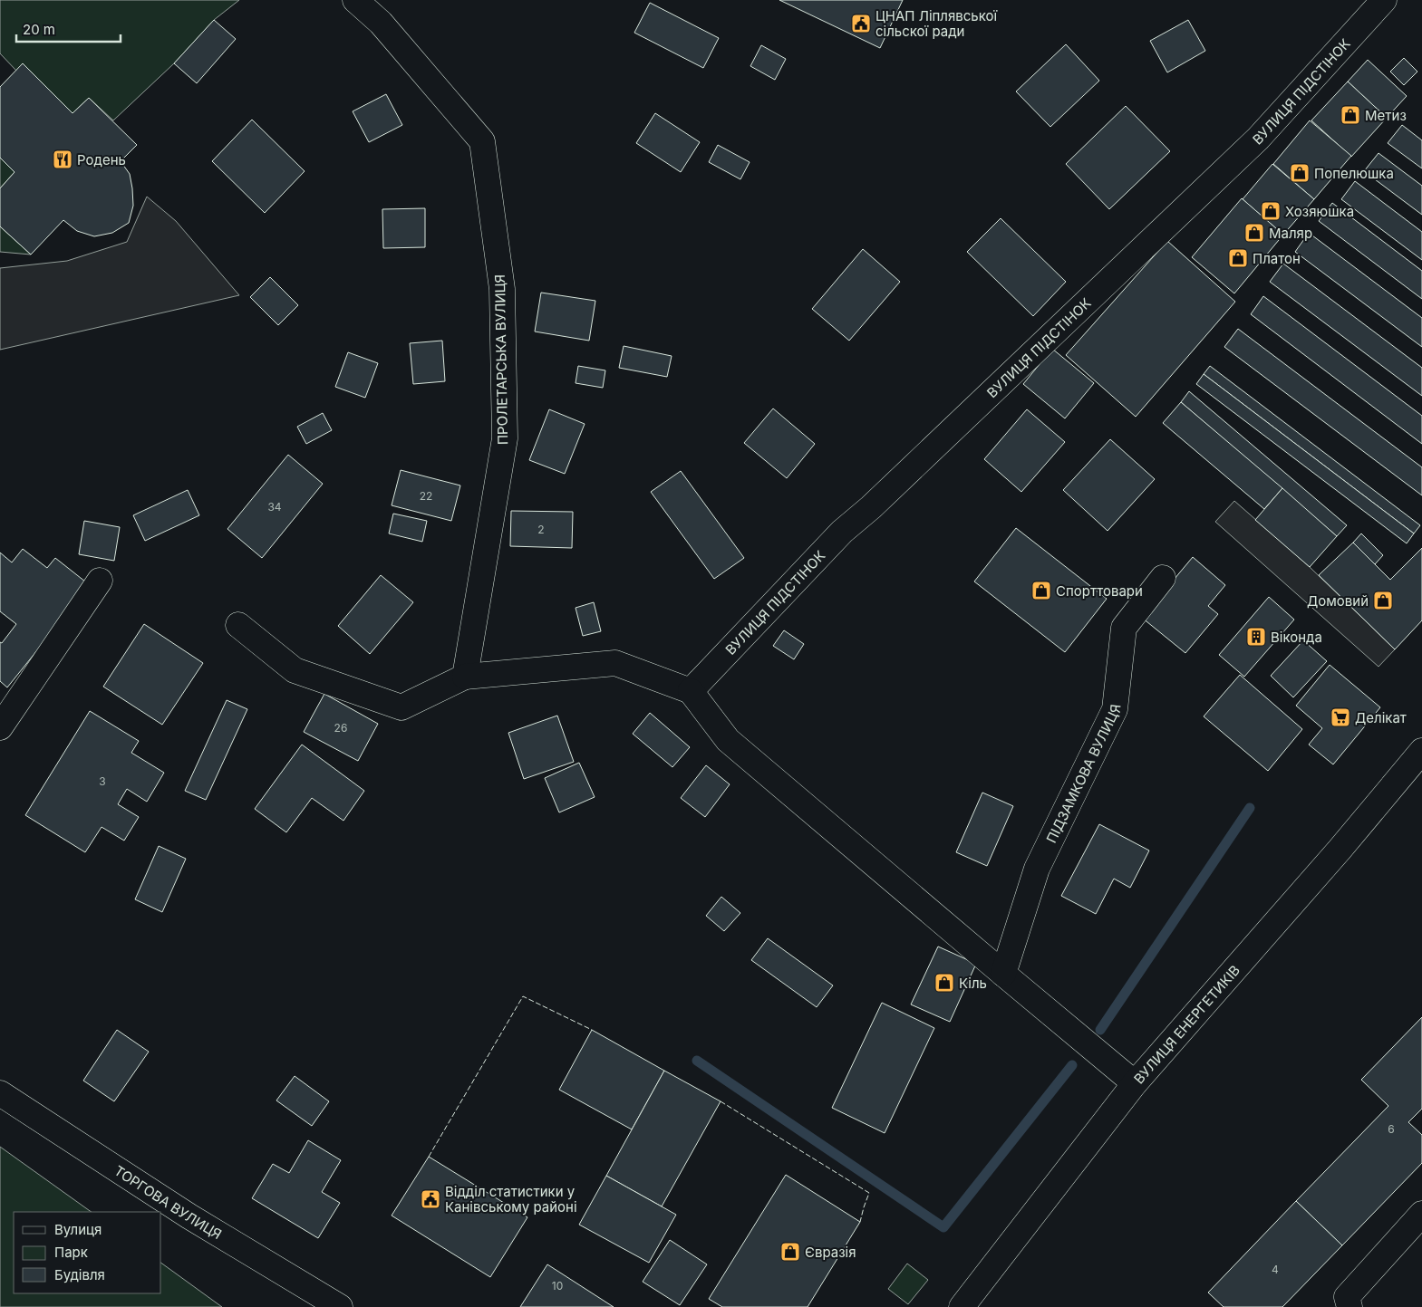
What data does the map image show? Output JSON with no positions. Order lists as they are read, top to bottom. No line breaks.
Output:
{"streets":{"street":["ВУЛИЦЯ ПІДСТІНОК","ПРОЛЕТАРСЬКА ВУЛИЦЯ","ПІДЗАМКОВА ВУЛИЦЯ","ВУЛИЦЯ ЕНЕРГЕТИКІВ","ТОРГОВА ВУЛИЦЯ"]},"places":{"public building":["ЦНАП Ліплявської сільскої ради","Відділ статистики у Канівському районі"],"shop":["Метиз","Попелюшка","Хозяюшка","Маляр","Платон","Спорттовари","Домовий","Кіль","Євразія"],"restaurant":["Родень"],"building":["Віконда"],"supermarket":["Делікат"]},"house_numbers":["22","34","2","26","3","6","4","10"],"legend":["Вулиця","Парк","Будівля"],"scale_bar":"20 m"}
